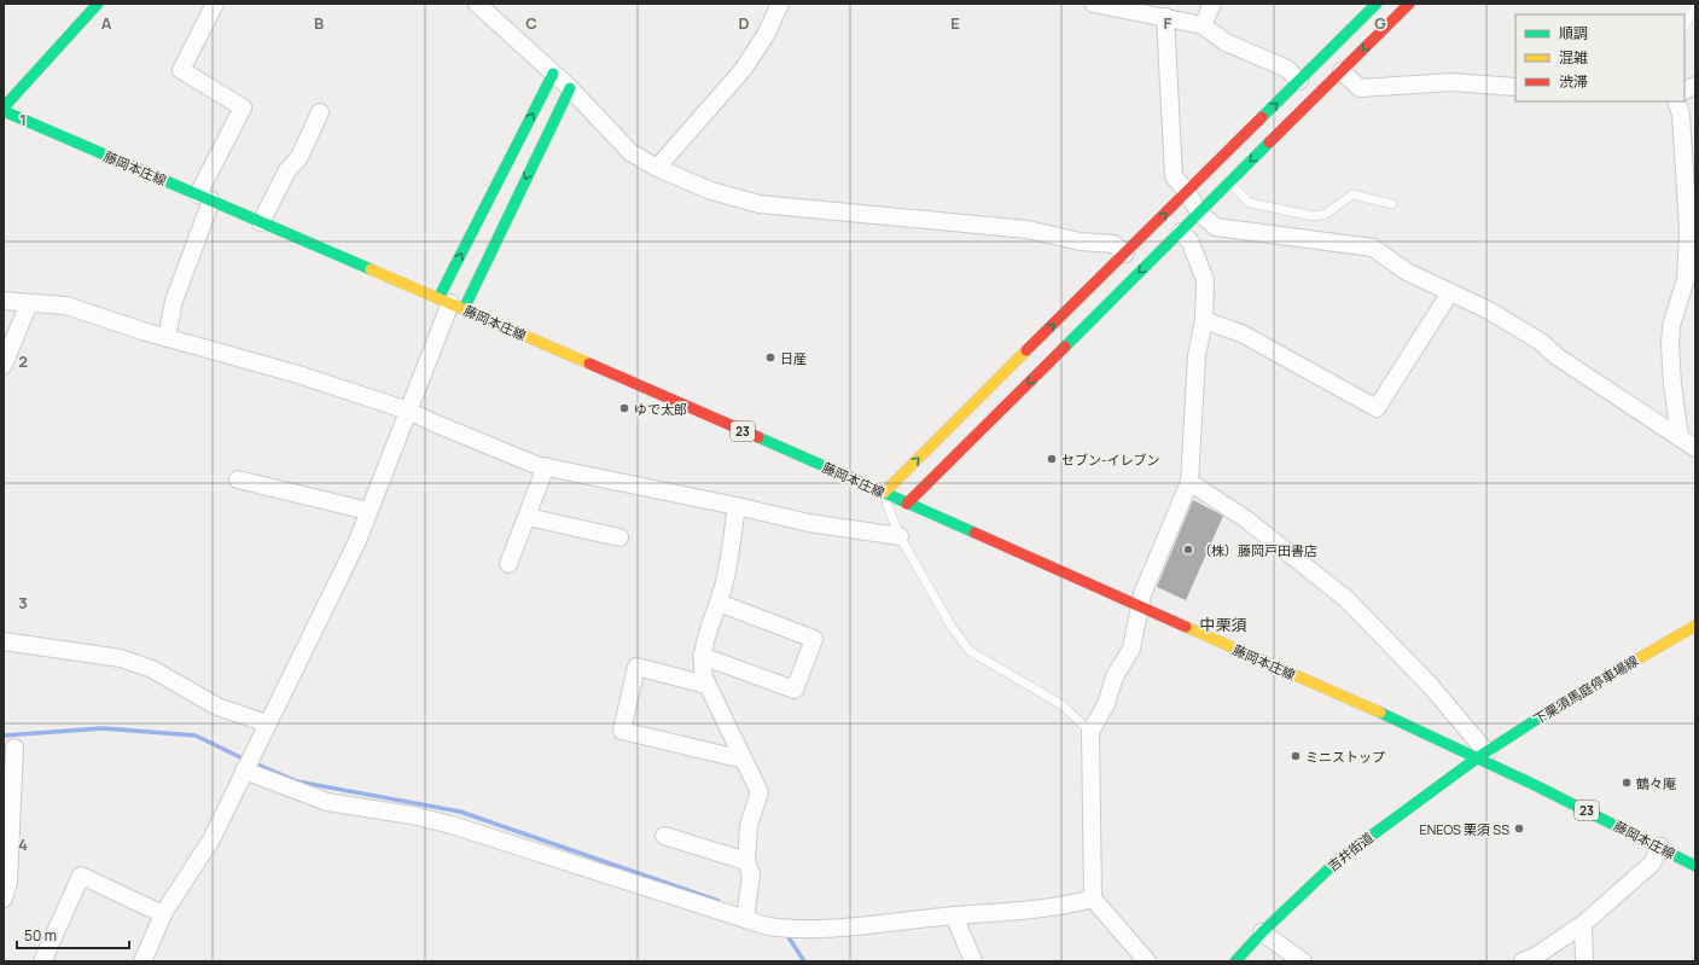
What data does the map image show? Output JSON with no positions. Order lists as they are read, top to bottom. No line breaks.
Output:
{"streets":{"main road":["藤岡本庄線","23","下栗須馬庭停車場線","吉井街道"]},"crossings":[["藤岡本庄線","下栗須馬庭停車場線"],["藤岡本庄線","吉井街道"],["下栗須馬庭停車場線","吉井街道"]],"districts":["中栗須"],"places":["日産","ゆで太郎","セブン-イレブン","（株）藤岡戸田書店","ミニストップ","鶴々庵","ENEOS 栗須 SS"],"legend":["順調","混雑","渋滞"],"scale_bar":"50 m","grid":{"columns":["A","B","C","D","E","F","G"],"rows":["1","2","3","4"]}}
